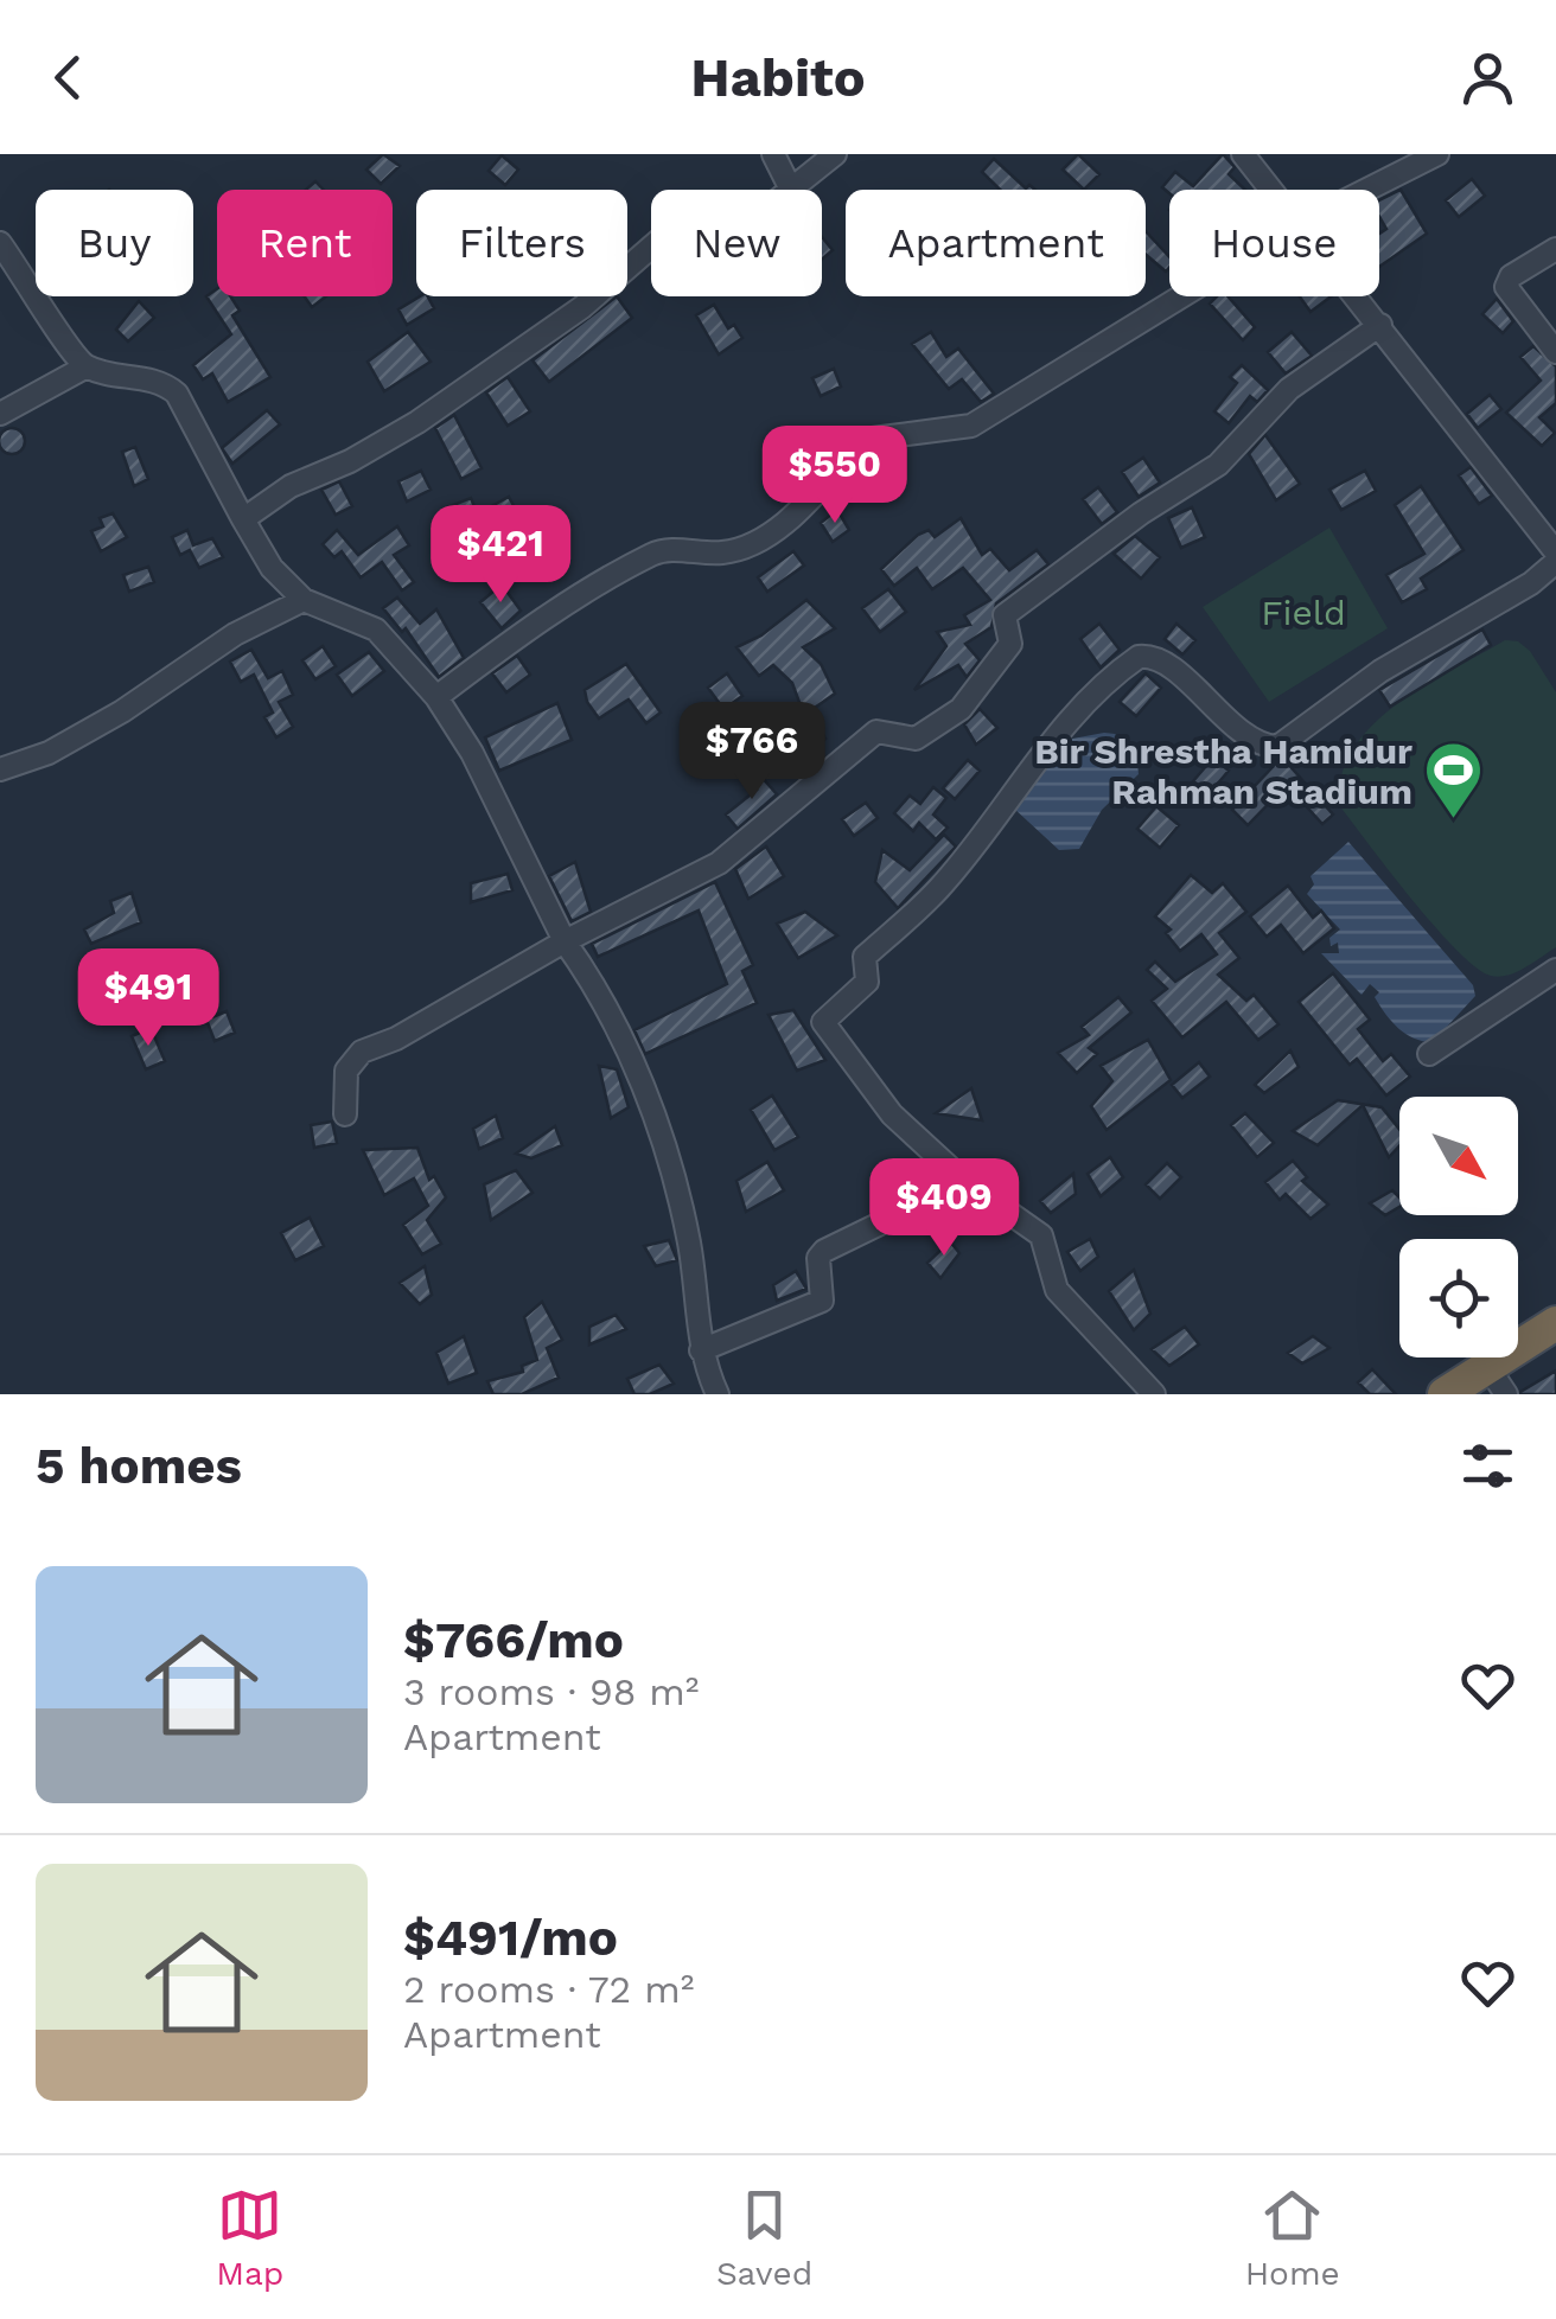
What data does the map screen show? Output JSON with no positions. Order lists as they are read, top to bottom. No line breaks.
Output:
{"parks":["Field"],"places":{"sports":["Bir Shrestha Hamidur Rahman Stadium"]},"north":"bottom right","page":{"header":"Habito","chip":["Buy","Rent","Filters","New","Apartment","House"],"price":["$550","$421","$766","$491","$409"],"heading":"5 homes","list":[{"name":"$766/mo","note":"3 rooms · 98 m² · Apartment"},{"name":"$491/mo","note":"2 rooms · 72 m² · Apartment"}],"tabs":["Map","Saved","Home"]}}
